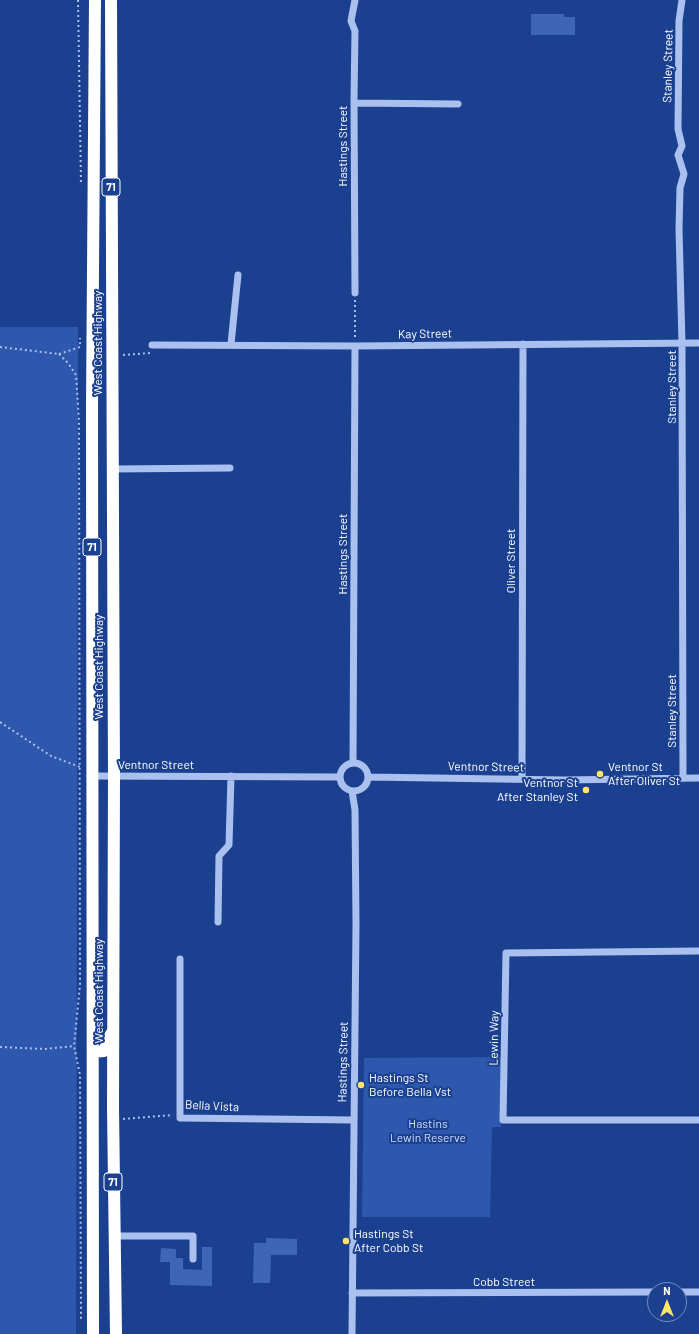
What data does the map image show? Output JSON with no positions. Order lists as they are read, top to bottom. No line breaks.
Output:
{"streets":{"highway":["71","West Coast Highway"],"street":["Stanley Street","Hastings Street","Kay Street","Oliver Street","Ventnor Street","Lewin Way","Bella Vista","Cobb Street"]},"crossings":[["Stanley Street","Kay Street"],["Stanley Street","Ventnor Street"],["Hastings Street","Kay Street"],["Hastings Street","Ventnor Street"],["Hastings Street","Bella Vista"],["Hastings Street","Cobb Street"],["Kay Street","Oliver Street"],["West Coast Highway","Ventnor Street"],["Oliver Street","Ventnor Street"]],"parks":["Hastins Lewin Reserve"],"places":["Ventnor St After Oliver St","Ventnor St After Stanley St","Hastings St Before Bella Vst","Hastings St After Cobb St"],"north":"top"}
